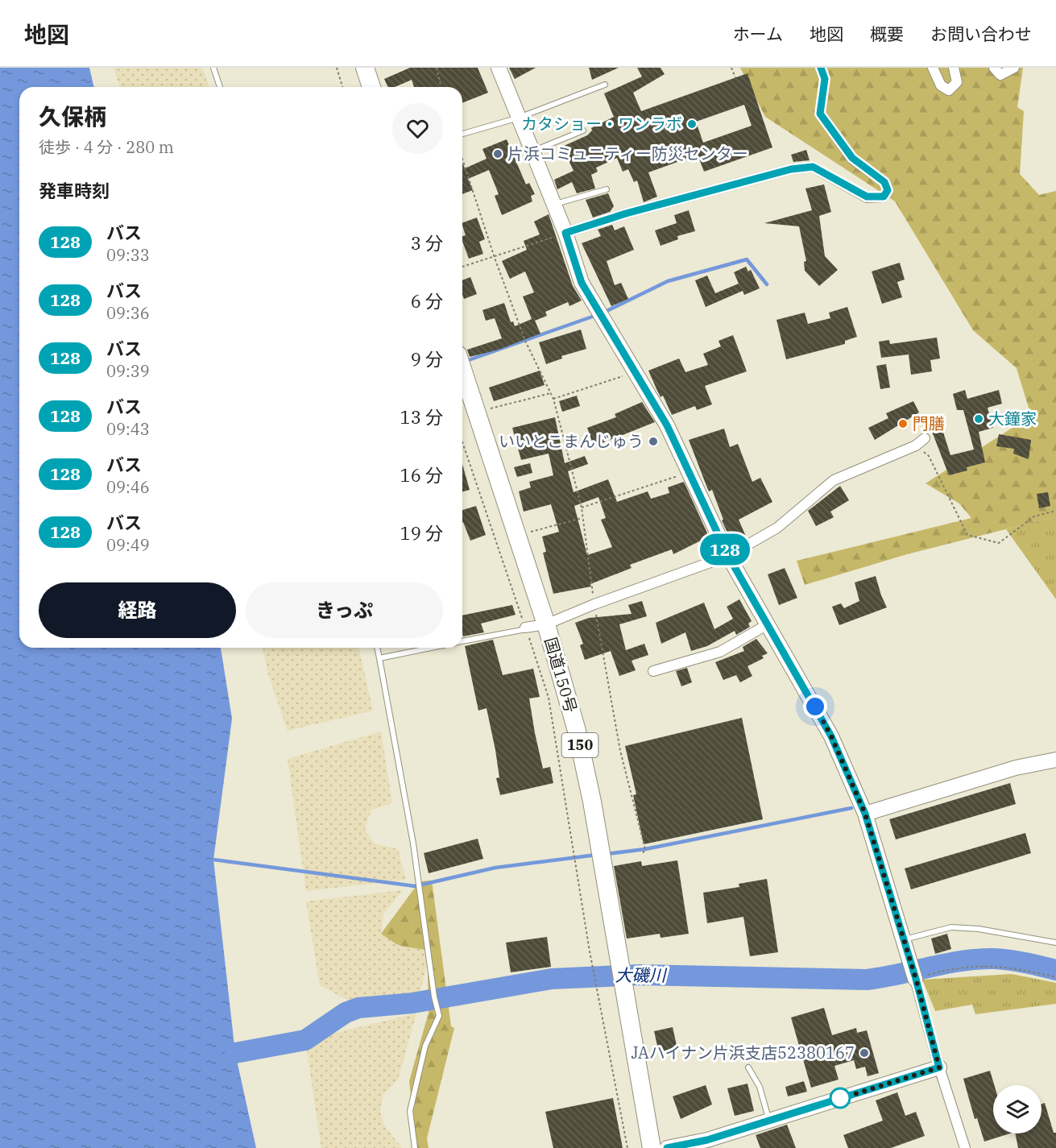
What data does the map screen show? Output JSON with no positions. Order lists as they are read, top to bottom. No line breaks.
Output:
{"streets":{"highway":["国道150号","150"]},"water":["大磯川"],"places":["カタショー・ワンラボ","片浜コミュニティー防災センター","大鐘家","門膳","いいとこまんじゅう","JAハイナン片浜支店52380167"],"lines":["bus line 128"],"page":{"header":"地図","nav":["ホーム","地図","概要","お問い合わせ"],"on_map":"128","heading":[["久保柄","徒歩 · 4 分 · 280 m"],"発車時刻"],"list":[{"mark":"128","name":"バス","note":"09:33","value":"3 分"},{"mark":"128","name":"バス","note":"09:36","value":"6 分"},{"mark":"128","name":"バス","note":"09:39","value":"9 分"},{"mark":"128","name":"バス","note":"09:43","value":"13 分"},{"mark":"128","name":"バス","note":"09:46","value":"16 分"},{"mark":"128","name":"バス","note":"09:49","value":"19 分"}],"buttons":["経路","きっぷ"]}}
